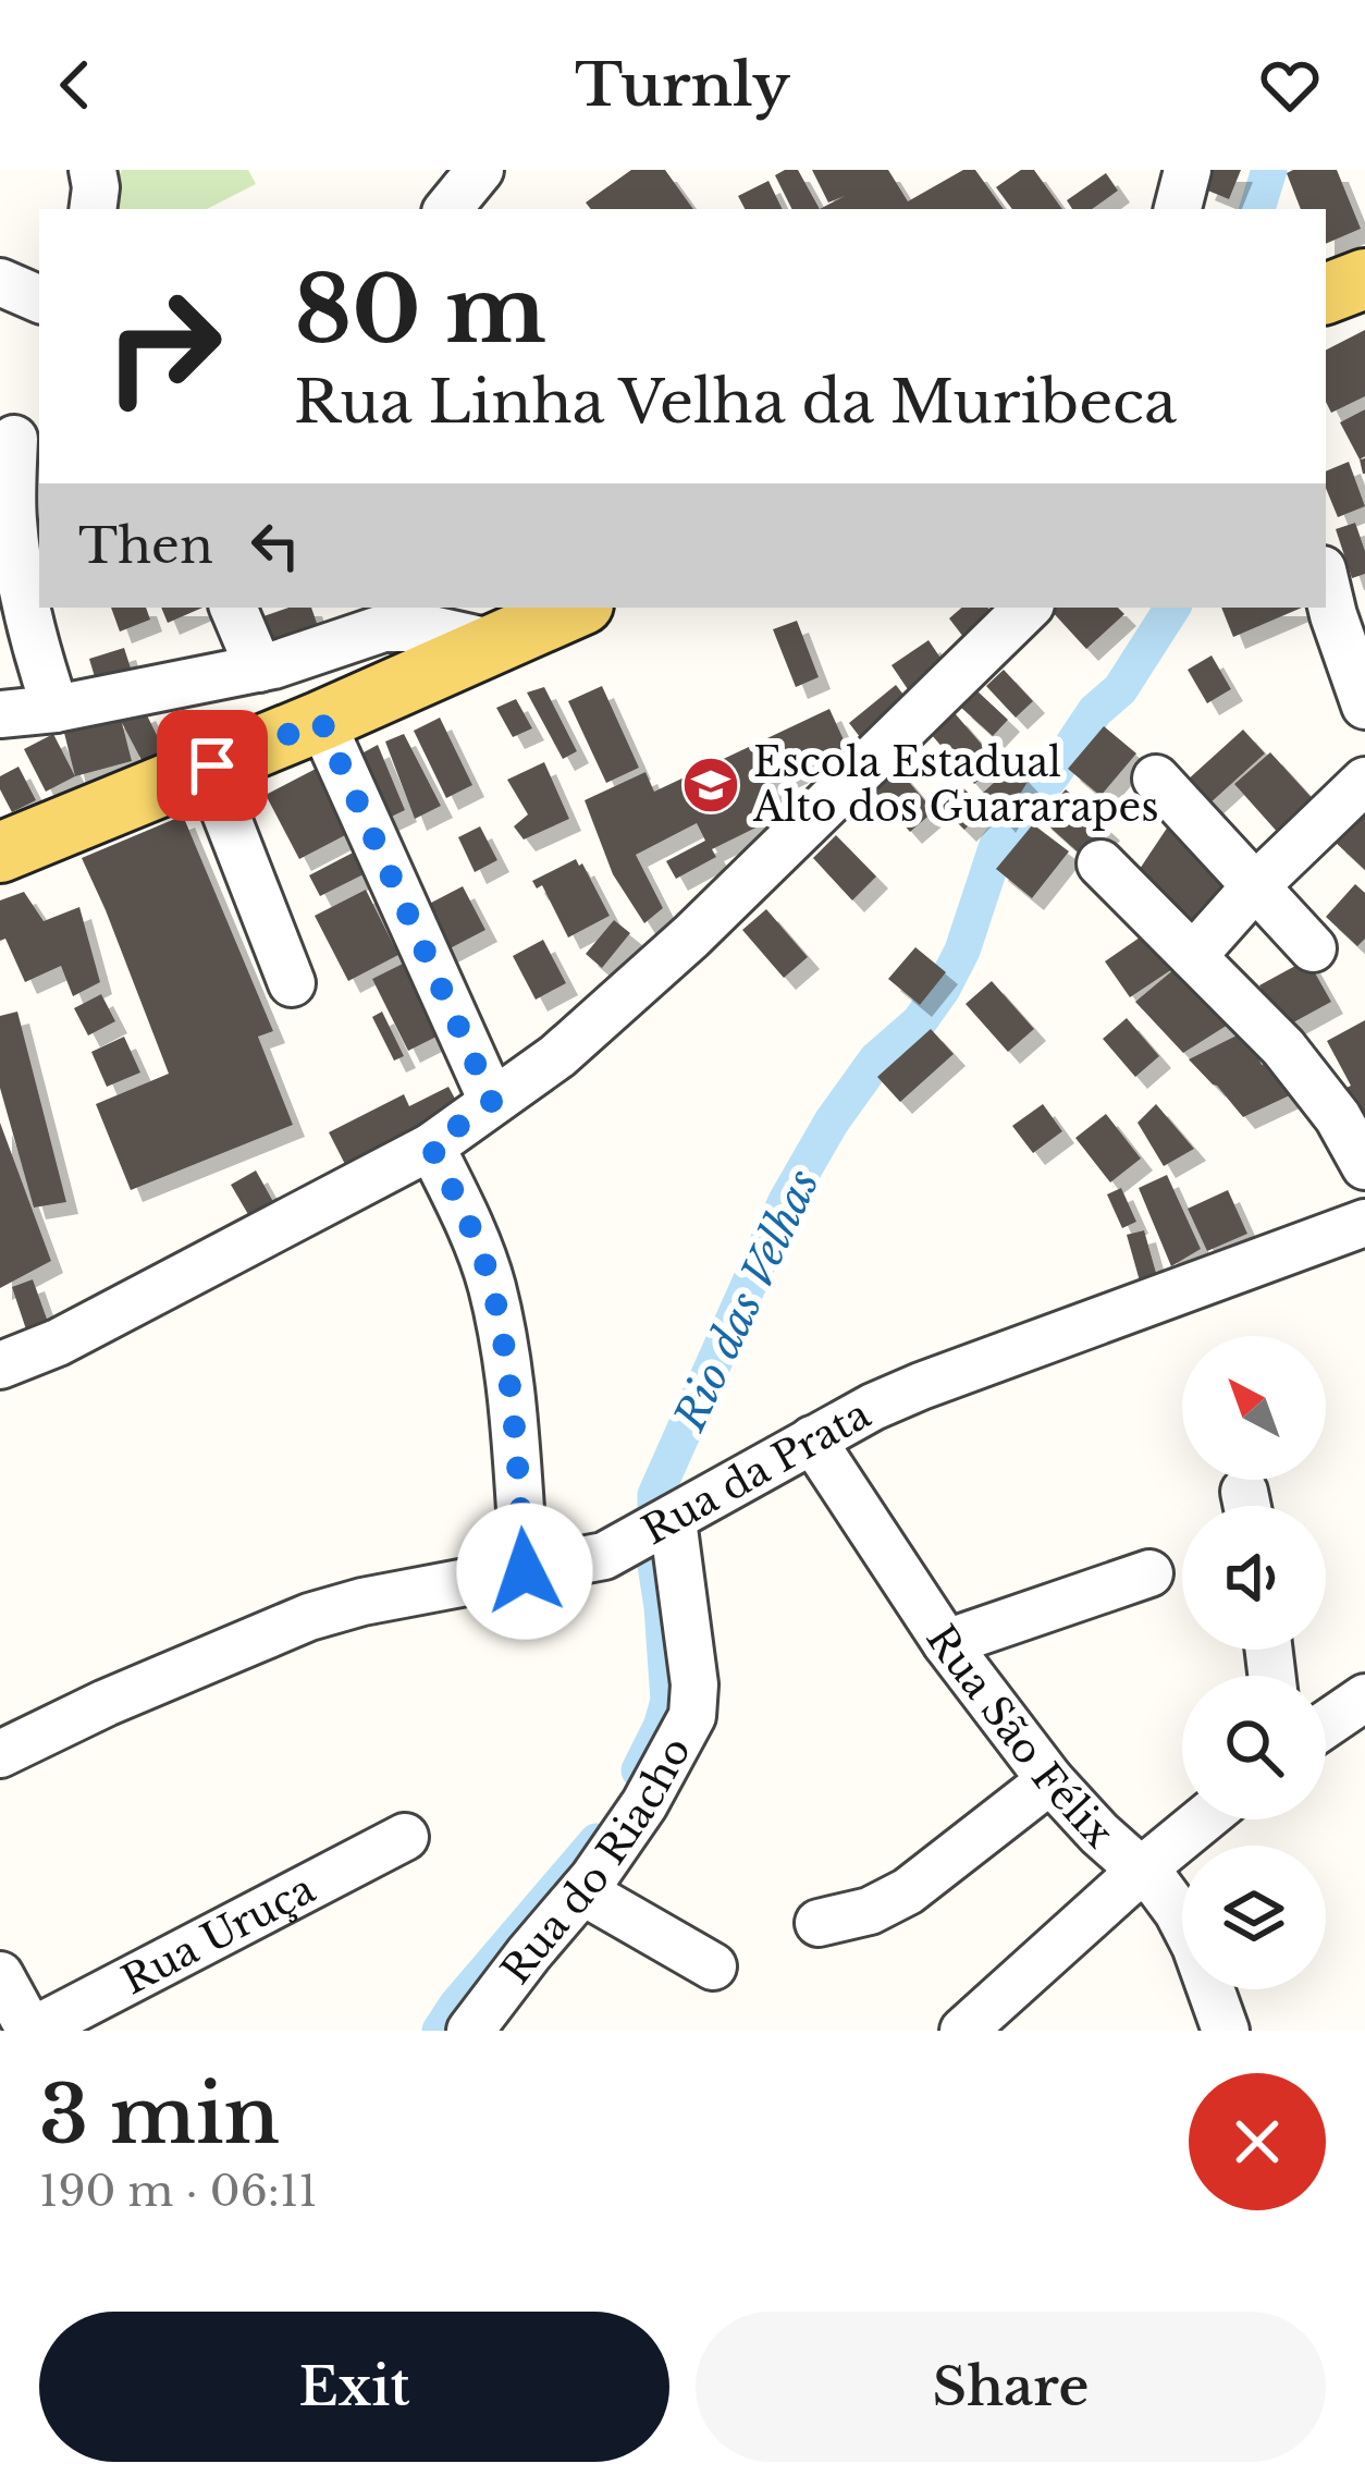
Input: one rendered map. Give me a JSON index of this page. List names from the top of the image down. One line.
{"streets":{"street":["Rua da Prata","Rua São Félix","Rua do Riacho","Rua Uruça"]},"crossings":[["Rua da Prata","Rua São Félix"],["Rua da Prata","Rua do Riacho"]],"water":["Rio das Velhas"],"places":{"school or university":["Escola Estadual Alto dos Guararapes"]},"north":"top left","page":{"header":"Turnly","turn":["80 m","Rua Linha Velha da Muribeca"],"then":"Then","heading":["3 min","190 m · 06:11"],"buttons":["Exit","Share"]}}
